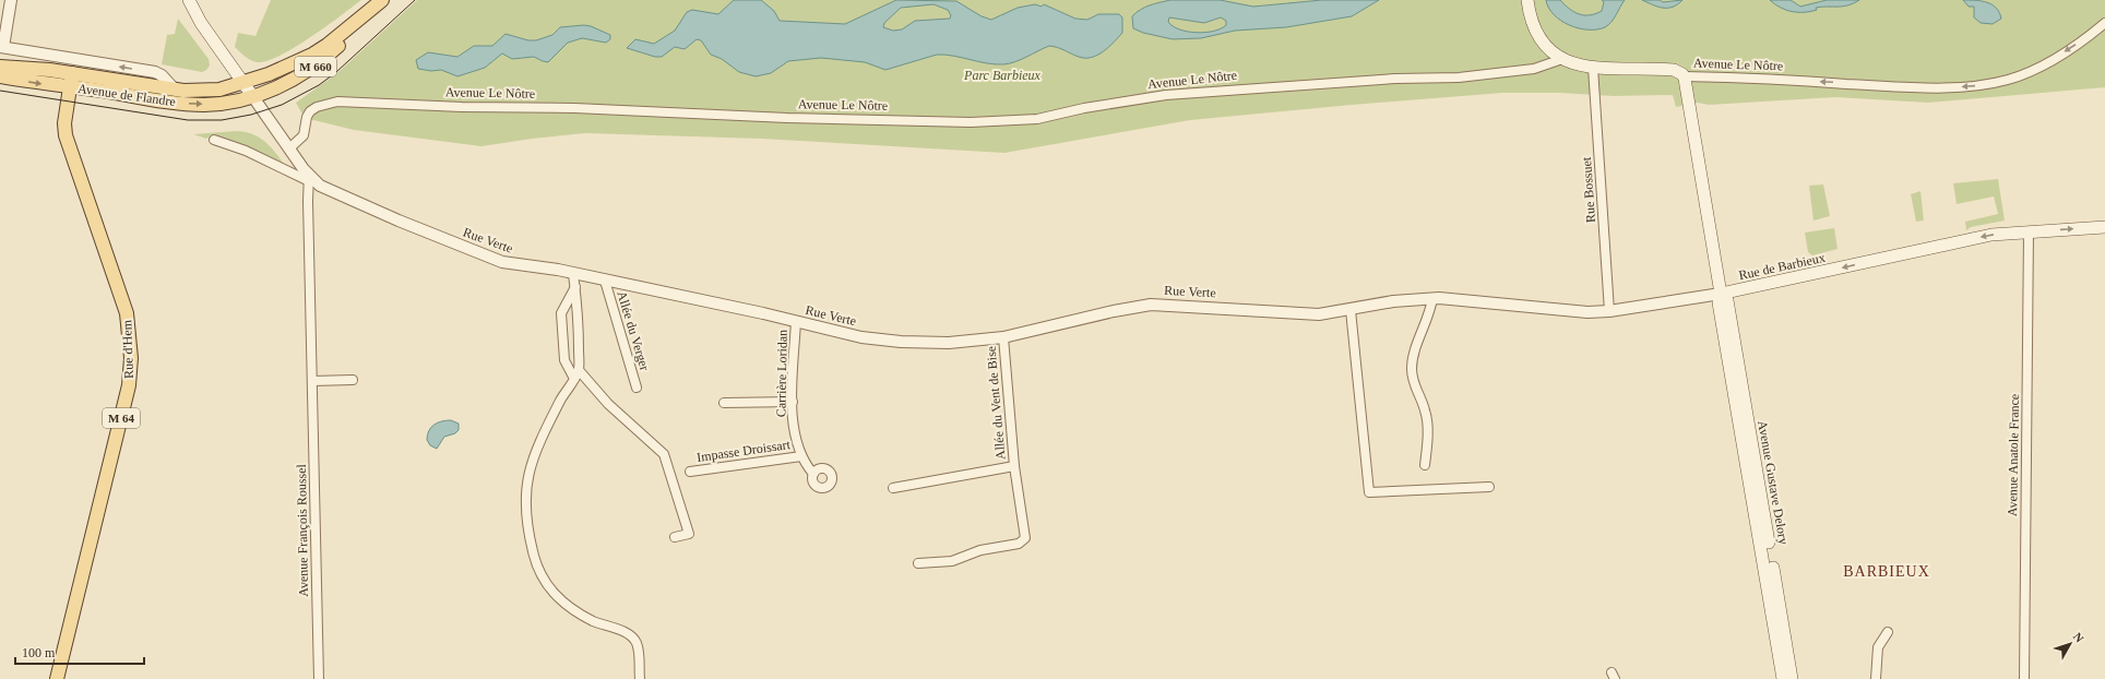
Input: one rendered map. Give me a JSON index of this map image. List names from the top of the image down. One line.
{"streets":{"main road":["Avenue Le Nôtre","M 660","Avenue de Flandre","Rue de Barbieux","Rue d'Hem","M 64","Avenue Gustave Delory"],"street":["Rue Bossuet","Rue Verte","Allée du Verger","Carrière Loridan","Allée du Vent de Bise","Impasse Droissart","Avenue Anatole France","Avenue François Roussel"]},"crossings":[["Avenue Le Nôtre","Rue Bossuet"],["Avenue Le Nôtre","Rue Verte"],["Avenue Le Nôtre","Avenue Gustave Delory"],["M 660","Avenue de Flandre"],["M 660","Rue Verte"],["Avenue de Flandre","Rue Verte"],["Avenue de Flandre","Rue d'Hem"],["Rue Bossuet","Rue de Barbieux"],["Rue Verte","Rue de Barbieux"],["Rue Verte","Allée du Verger"],["Rue Verte","Carrière Loridan"],["Rue Verte","Allée du Vent de Bise"],["Rue Verte","Avenue François Roussel"],["Rue de Barbieux","Avenue Anatole France"],["Rue de Barbieux","Avenue Gustave Delory"],["Carrière Loridan","Impasse Droissart"]],"districts":["BARBIEUX"],"parks":["Parc Barbieux"],"scale_bar":"100 m","north":"top right"}
